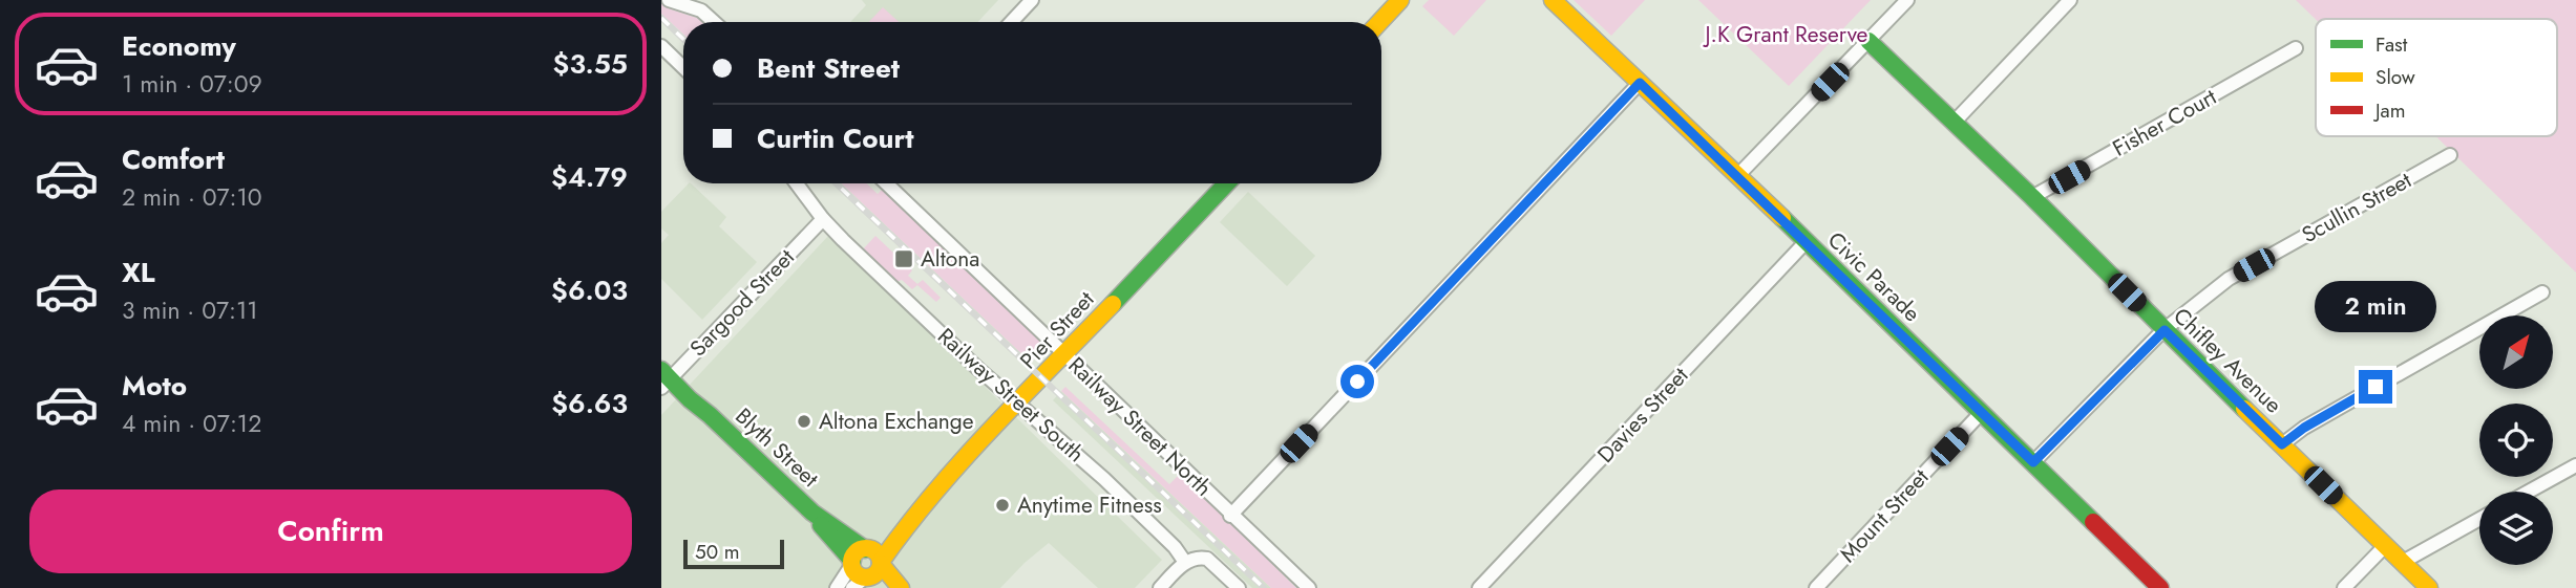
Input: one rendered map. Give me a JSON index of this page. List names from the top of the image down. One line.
{"streets":{"street":["Fisher Court","Scullin Street","Civic Parade","Sargood Street","Pier Street","Chifley Avenue","Railway Street South","Davies Street","Railway Street North","Blyth Street","Mount Street"]},"crossings":[["Fisher Court","Chifley Avenue"],["Scullin Street","Civic Parade"],["Scullin Street","Chifley Avenue"],["Civic Parade","Davies Street"],["Civic Parade","Mount Street"],["Sargood Street","Railway Street South"],["Sargood Street","Blyth Street"],["Pier Street","Railway Street South"],["Pier Street","Railway Street North"],["Pier Street","Blyth Street"]],"parks":["J.K Grant Reserve"],"places":{"transit":["Altona"],"other":["Altona Exchange","Anytime Fitness"]},"legend":["Fast","Slow","Jam"],"scale_bar":"50 m","north":"top right","page":{"list":[{"name":"Economy","note":"1 min · 07:09","value":"$3.55"},{"name":"Comfort","note":"2 min · 07:10","value":"$4.79"},{"name":"XL","note":"3 min · 07:11","value":"$6.03"},{"name":"Moto","note":"4 min · 07:12","value":"$6.63"}],"banner":["Bent Street","Curtin Court"],"bubble":"2 min","buttons":"Confirm","scale":"50 m"}}
